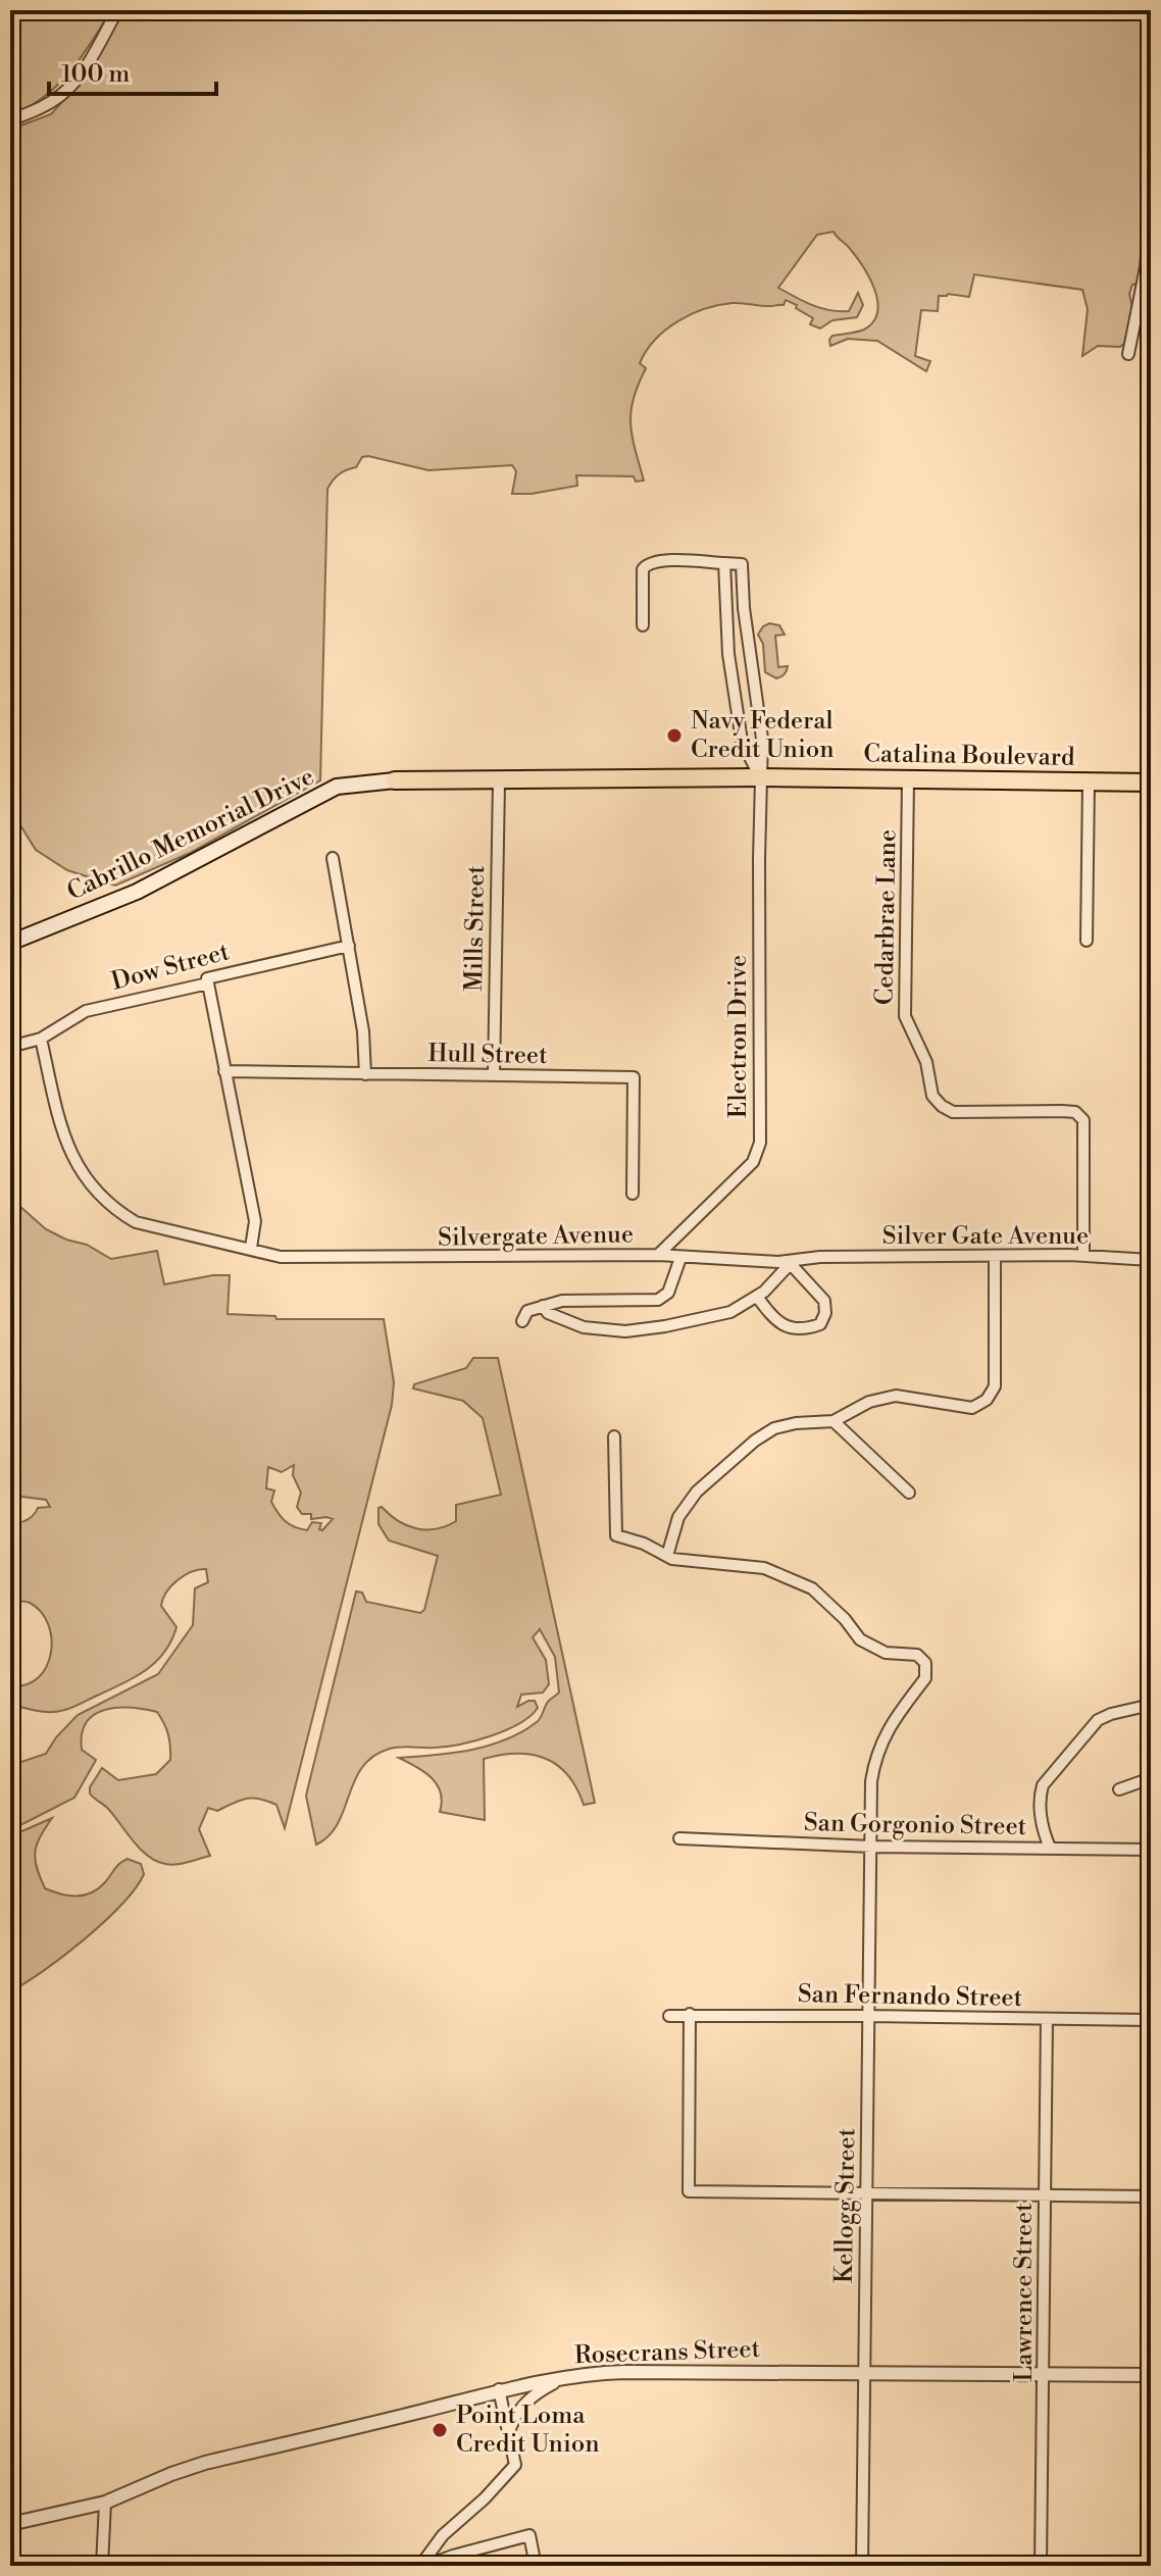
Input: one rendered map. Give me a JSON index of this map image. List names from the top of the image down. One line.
{"streets":{"main road":["Catalina Boulevard","Cabrillo Memorial Drive"],"street":["Cedarbrae Lane","Mills Street","Dow Street","Electron Drive","Hull Street","Silvergate Avenue","Silver Gate Avenue","San Gorgonio Street","San Fernando Street","Kellogg Street","Lawrence Street","Rosecrans Street"]},"crossings":[["Catalina Boulevard","Cabrillo Memorial Drive"],["Catalina Boulevard","Cedarbrae Lane"],["Catalina Boulevard","Mills Street"],["Catalina Boulevard","Electron Drive"],["Cedarbrae Lane","Silver Gate Avenue"],["Mills Street","Hull Street"],["Electron Drive","Silvergate Avenue"],["Silvergate Avenue","Silver Gate Avenue"],["San Gorgonio Street","Kellogg Street"],["San Fernando Street","Kellogg Street"],["San Fernando Street","Lawrence Street"],["Kellogg Street","Rosecrans Street"],["Lawrence Street","Rosecrans Street"]],"places":["Navy Federal Credit Union","Point Loma Credit Union"],"scale_bar":"100 m"}
